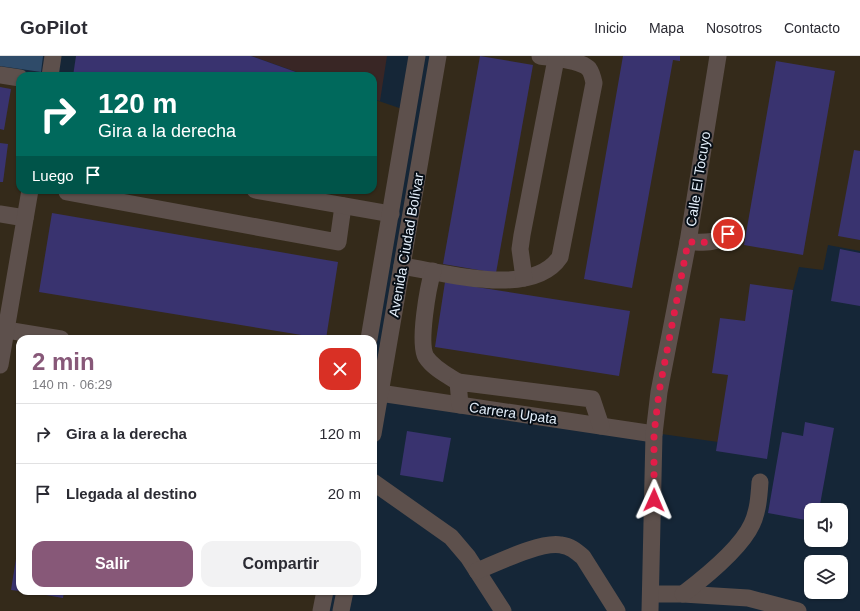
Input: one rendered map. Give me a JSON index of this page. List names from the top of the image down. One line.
{"streets":{"street":["Calle El Tocuyo","Avenida Ciudad Bolívar","Carrera Upata"]},"crossings":[["Calle El Tocuyo","Carrera Upata"],["Avenida Ciudad Bolívar","Carrera Upata"]],"page":{"header":"GoPilot","nav":["Inicio","Mapa","Nosotros","Contacto"],"turn":["120 m","Gira a la derecha"],"then":"Luego","heading":["2 min","140 m · 06:29"],"list":[{"name":"Gira a la derecha","value":"120 m"},{"name":"Llegada al destino","value":"20 m"}],"buttons":["Salir","Compartir"]}}
